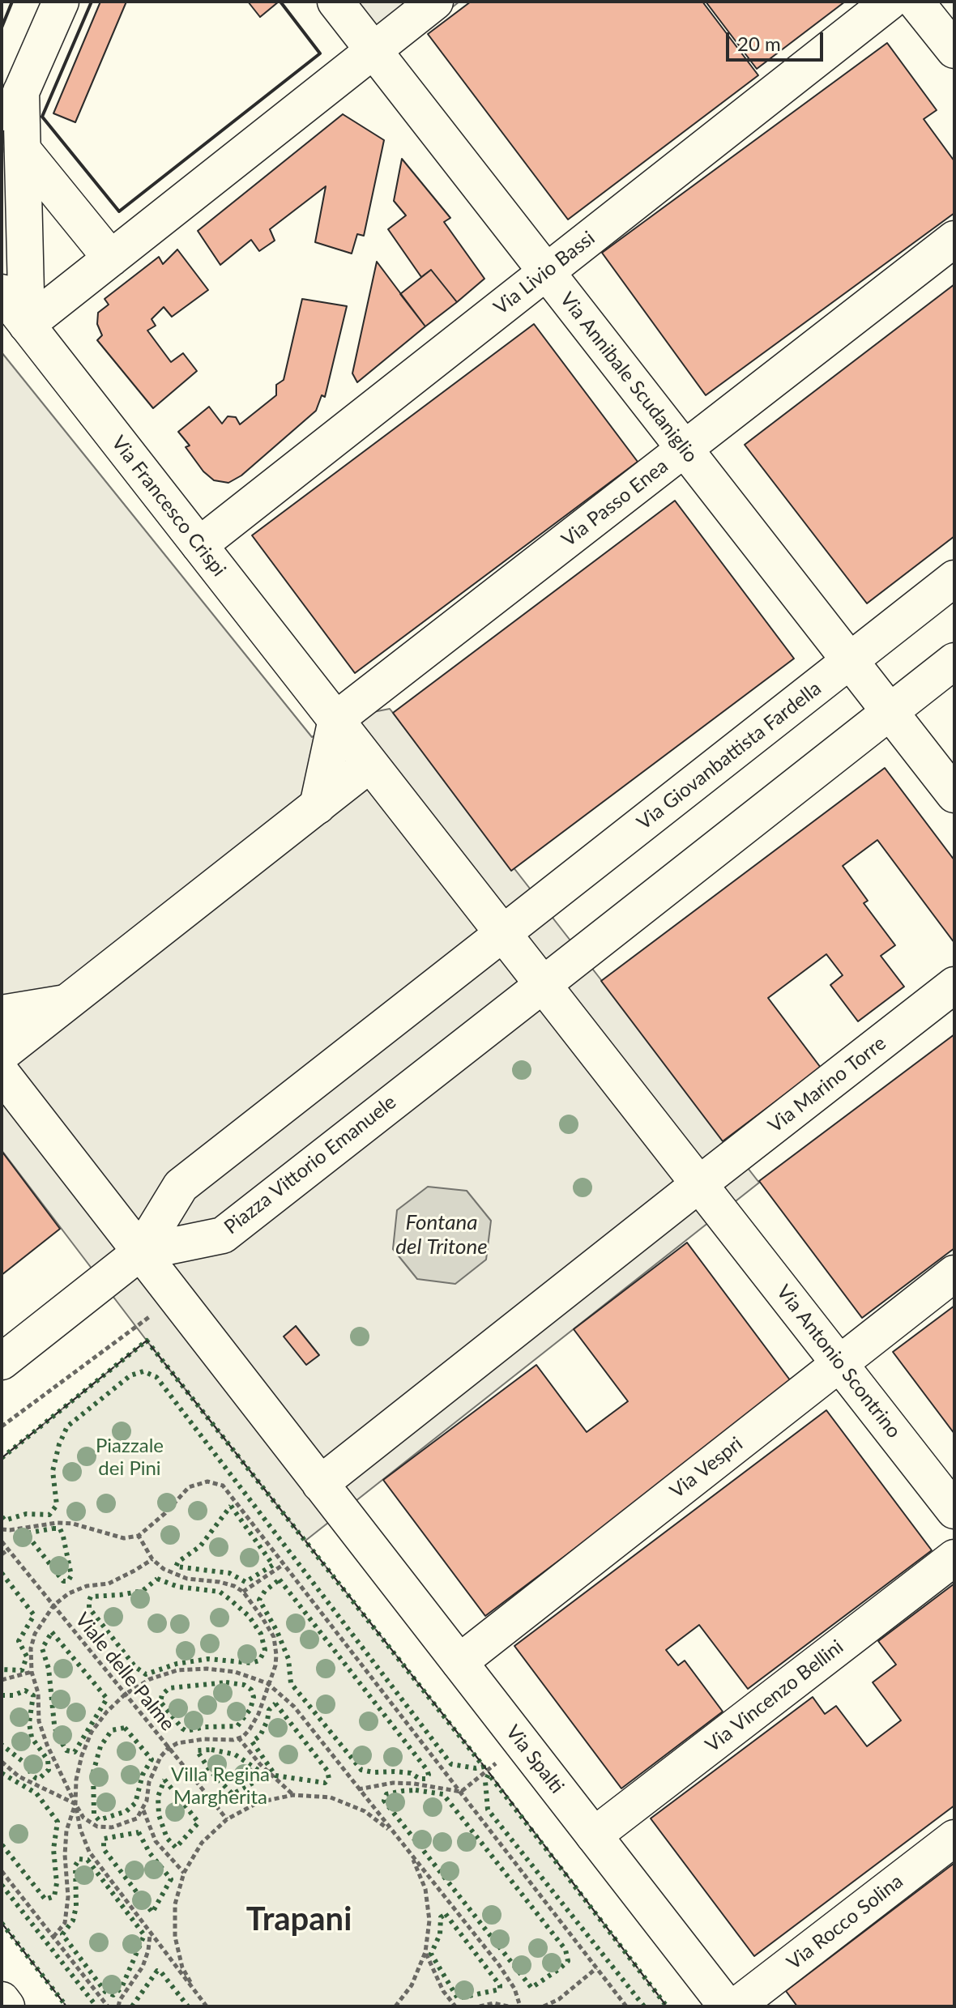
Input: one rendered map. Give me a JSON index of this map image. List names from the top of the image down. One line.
{"streets":{"street":["Via Livio Bassi","Via Annibale Scudaniglio","Via Passo Enea","Via Francesco Crispi","Via Giovanbattista Fardella","Via Marino Torre","Piazza Vittorio Emanuele","Via Antonio Scontrino","Via Vespri","Via Vincenzo Bellini","Via Spalti","Via Rocco Solina"],"path":["Viale delle Palme"]},"crossings":[["Via Livio Bassi","Via Annibale Scudaniglio"],["Via Livio Bassi","Via Francesco Crispi"],["Via Annibale Scudaniglio","Via Passo Enea"],["Via Annibale Scudaniglio","Via Giovanbattista Fardella"],["Via Passo Enea","Via Francesco Crispi"],["Via Francesco Crispi","Via Giovanbattista Fardella"],["Via Francesco Crispi","Piazza Vittorio Emanuele"],["Via Francesco Crispi","Via Antonio Scontrino"],["Via Marino Torre","Via Antonio Scontrino"],["Via Marino Torre","Via Spalti"],["Piazza Vittorio Emanuele","Via Antonio Scontrino"],["Piazza Vittorio Emanuele","Via Spalti"],["Via Antonio Scontrino","Via Vespri"],["Via Vespri","Via Spalti"],["Via Vincenzo Bellini","Via Spalti"]],"districts":["Trapani"],"water":["Fontana del Tritone"],"parks":["Piazzale dei Pini","Villa Regina Margherita"],"scale_bar":"20 m"}
